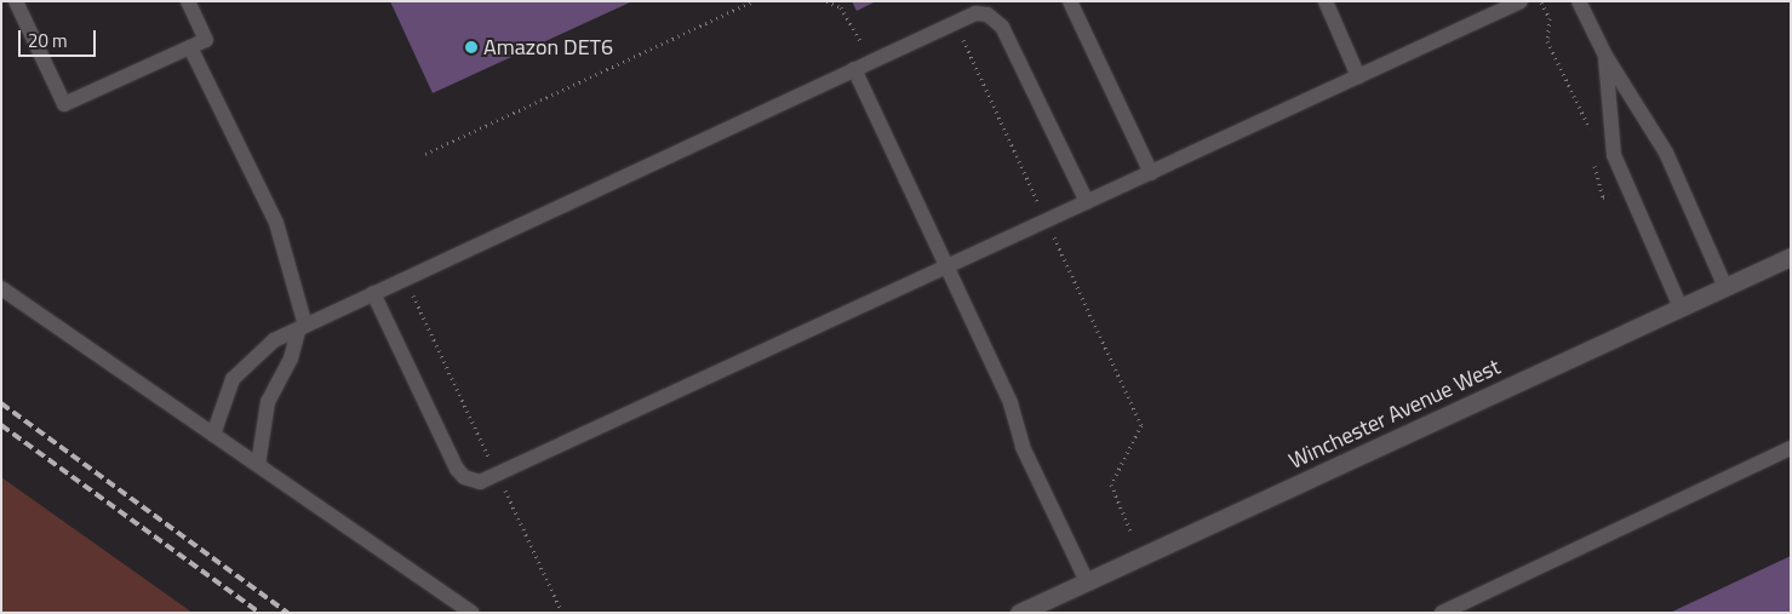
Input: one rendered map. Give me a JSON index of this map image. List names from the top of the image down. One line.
{"streets":{"street":["Winchester Avenue West"]},"places":["Amazon DET6"],"scale_bar":"20 m"}
